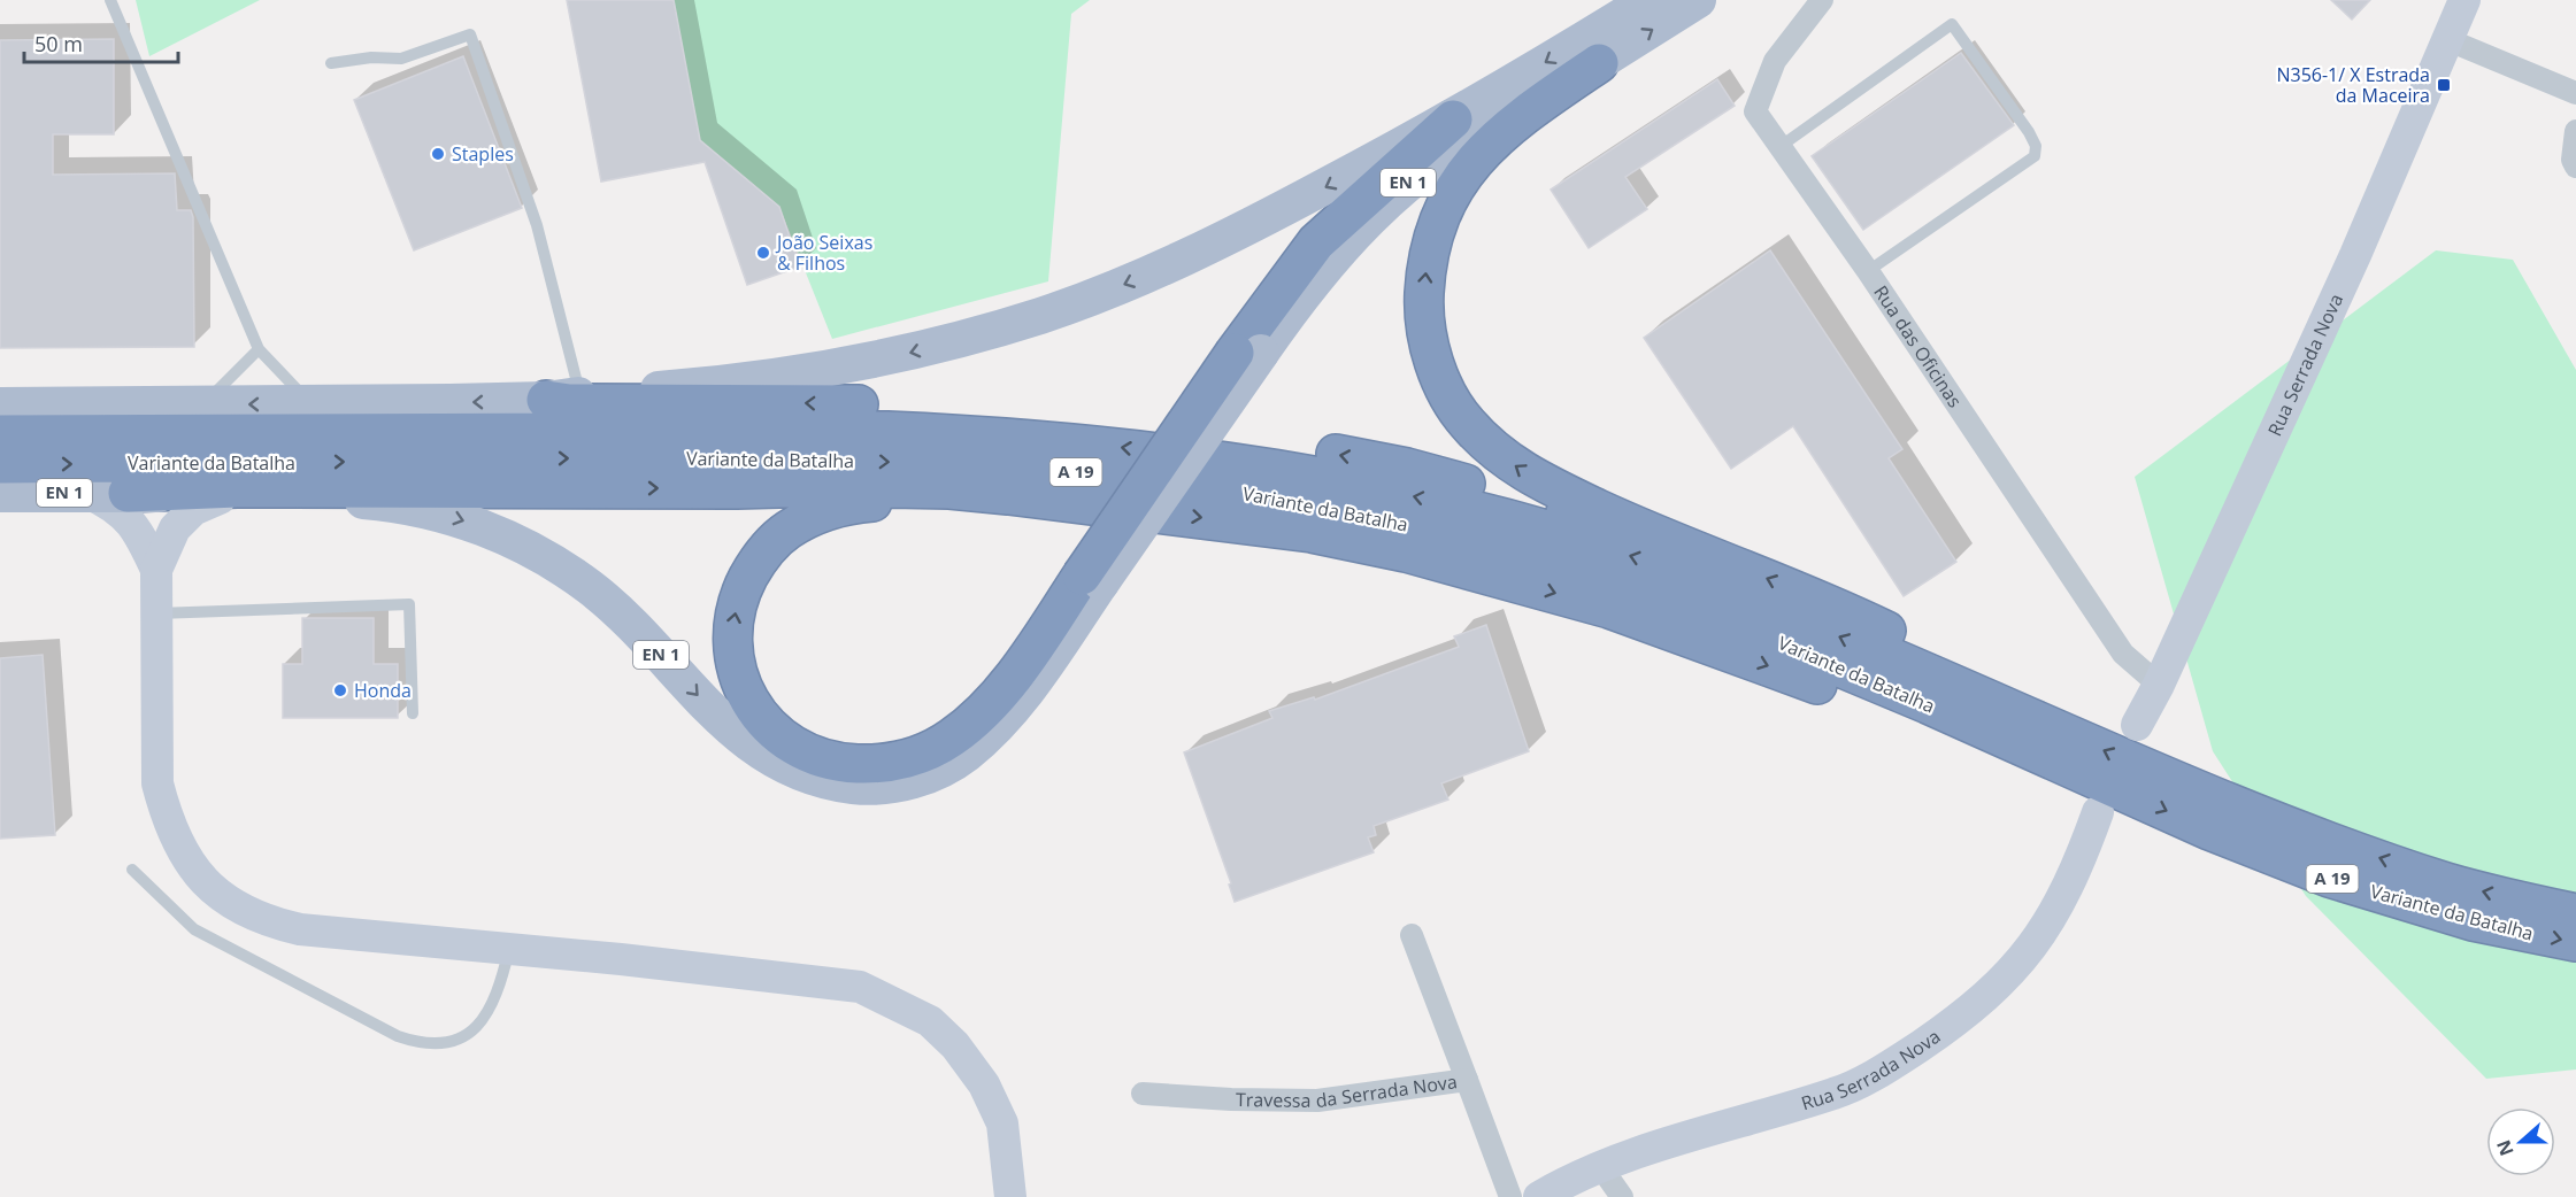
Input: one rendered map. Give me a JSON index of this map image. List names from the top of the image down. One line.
{"streets":{"highway":["Variante da Batalha","A 19"],"main road":["EN 1"],"street":["Rua das Oficinas","Rua Serrada Nova","Travessa da Serrada Nova"]},"crossings":[["Rua das Oficinas","Rua Serrada Nova"],["Rua Serrada Nova","Variante da Batalha"]],"places":{"transit":["N356-1/ X Estrada da Maceira"],"other":["Staples","João Seixas & Filhos","Honda"]},"scale_bar":"50 m","north":"left"}
